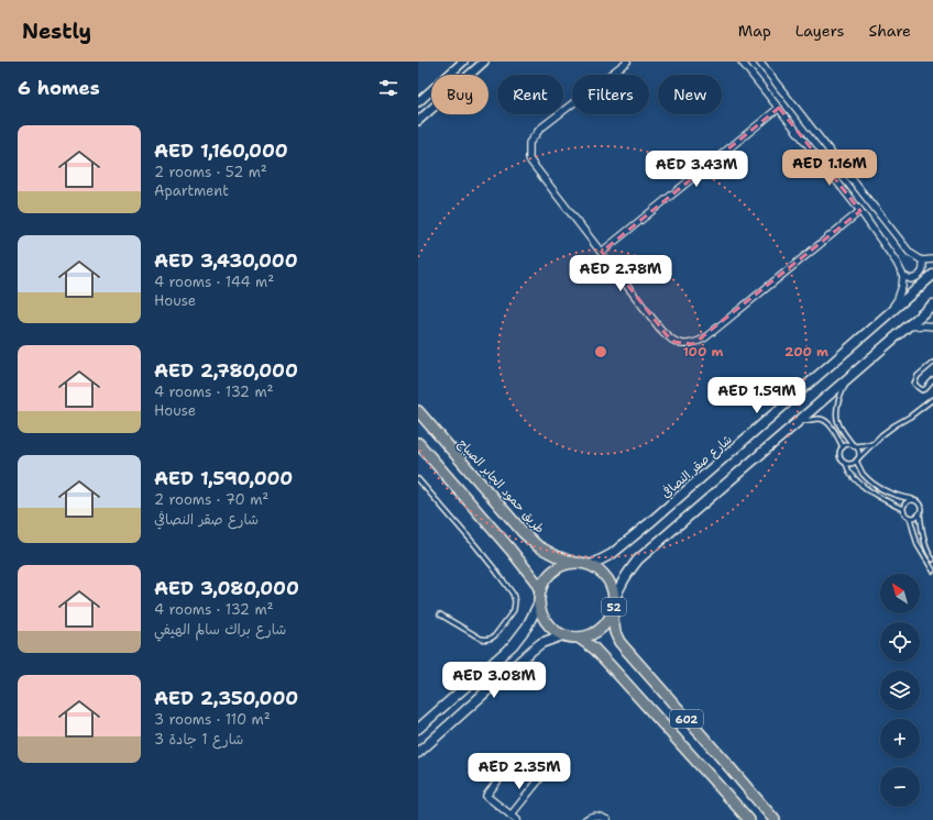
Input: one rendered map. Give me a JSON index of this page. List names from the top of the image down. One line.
{"streets":{"main road":["شارع صقر النصافي","طريق حمود الجابر الصباح","52","602"]},"crossings":[["شارع صقر النصافي","طريق حمود الجابر الصباح"],["شارع صقر النصافي","52"],["شارع صقر النصافي","602"],["طريق حمود الجابر الصباح","52"],["طريق حمود الجابر الصباح","602"],["52","602"]],"north":"top left","page":{"header":"Nestly","nav":["Map","Layers","Share"],"heading":"6 homes","chip":["Buy","Rent","Filters","New"],"list":[{"name":"AED 1,160,000","note":"2 rooms · 52 m² · Apartment"},{"name":"AED 3,430,000","note":"4 rooms · 144 m² · House"},{"name":"AED 2,780,000","note":"4 rooms · 132 m² · House"},{"name":"AED 1,590,000","note":"2 rooms · 70 m² · شارع صقر النصافي"},{"name":"AED 3,080,000","note":"4 rooms · 132 m² · شارع براك سالم الهيفي"},{"name":"AED 2,350,000","note":"3 rooms · 110 m² · شارع 1 جادة 3"}],"price":["AED 1.16M","AED 3.43M","AED 2.78M","AED 1.59M","AED 3.08M","AED 2.35M"],"map_buttons":["+","−"]},"rings":["100 m","200 m"]}
